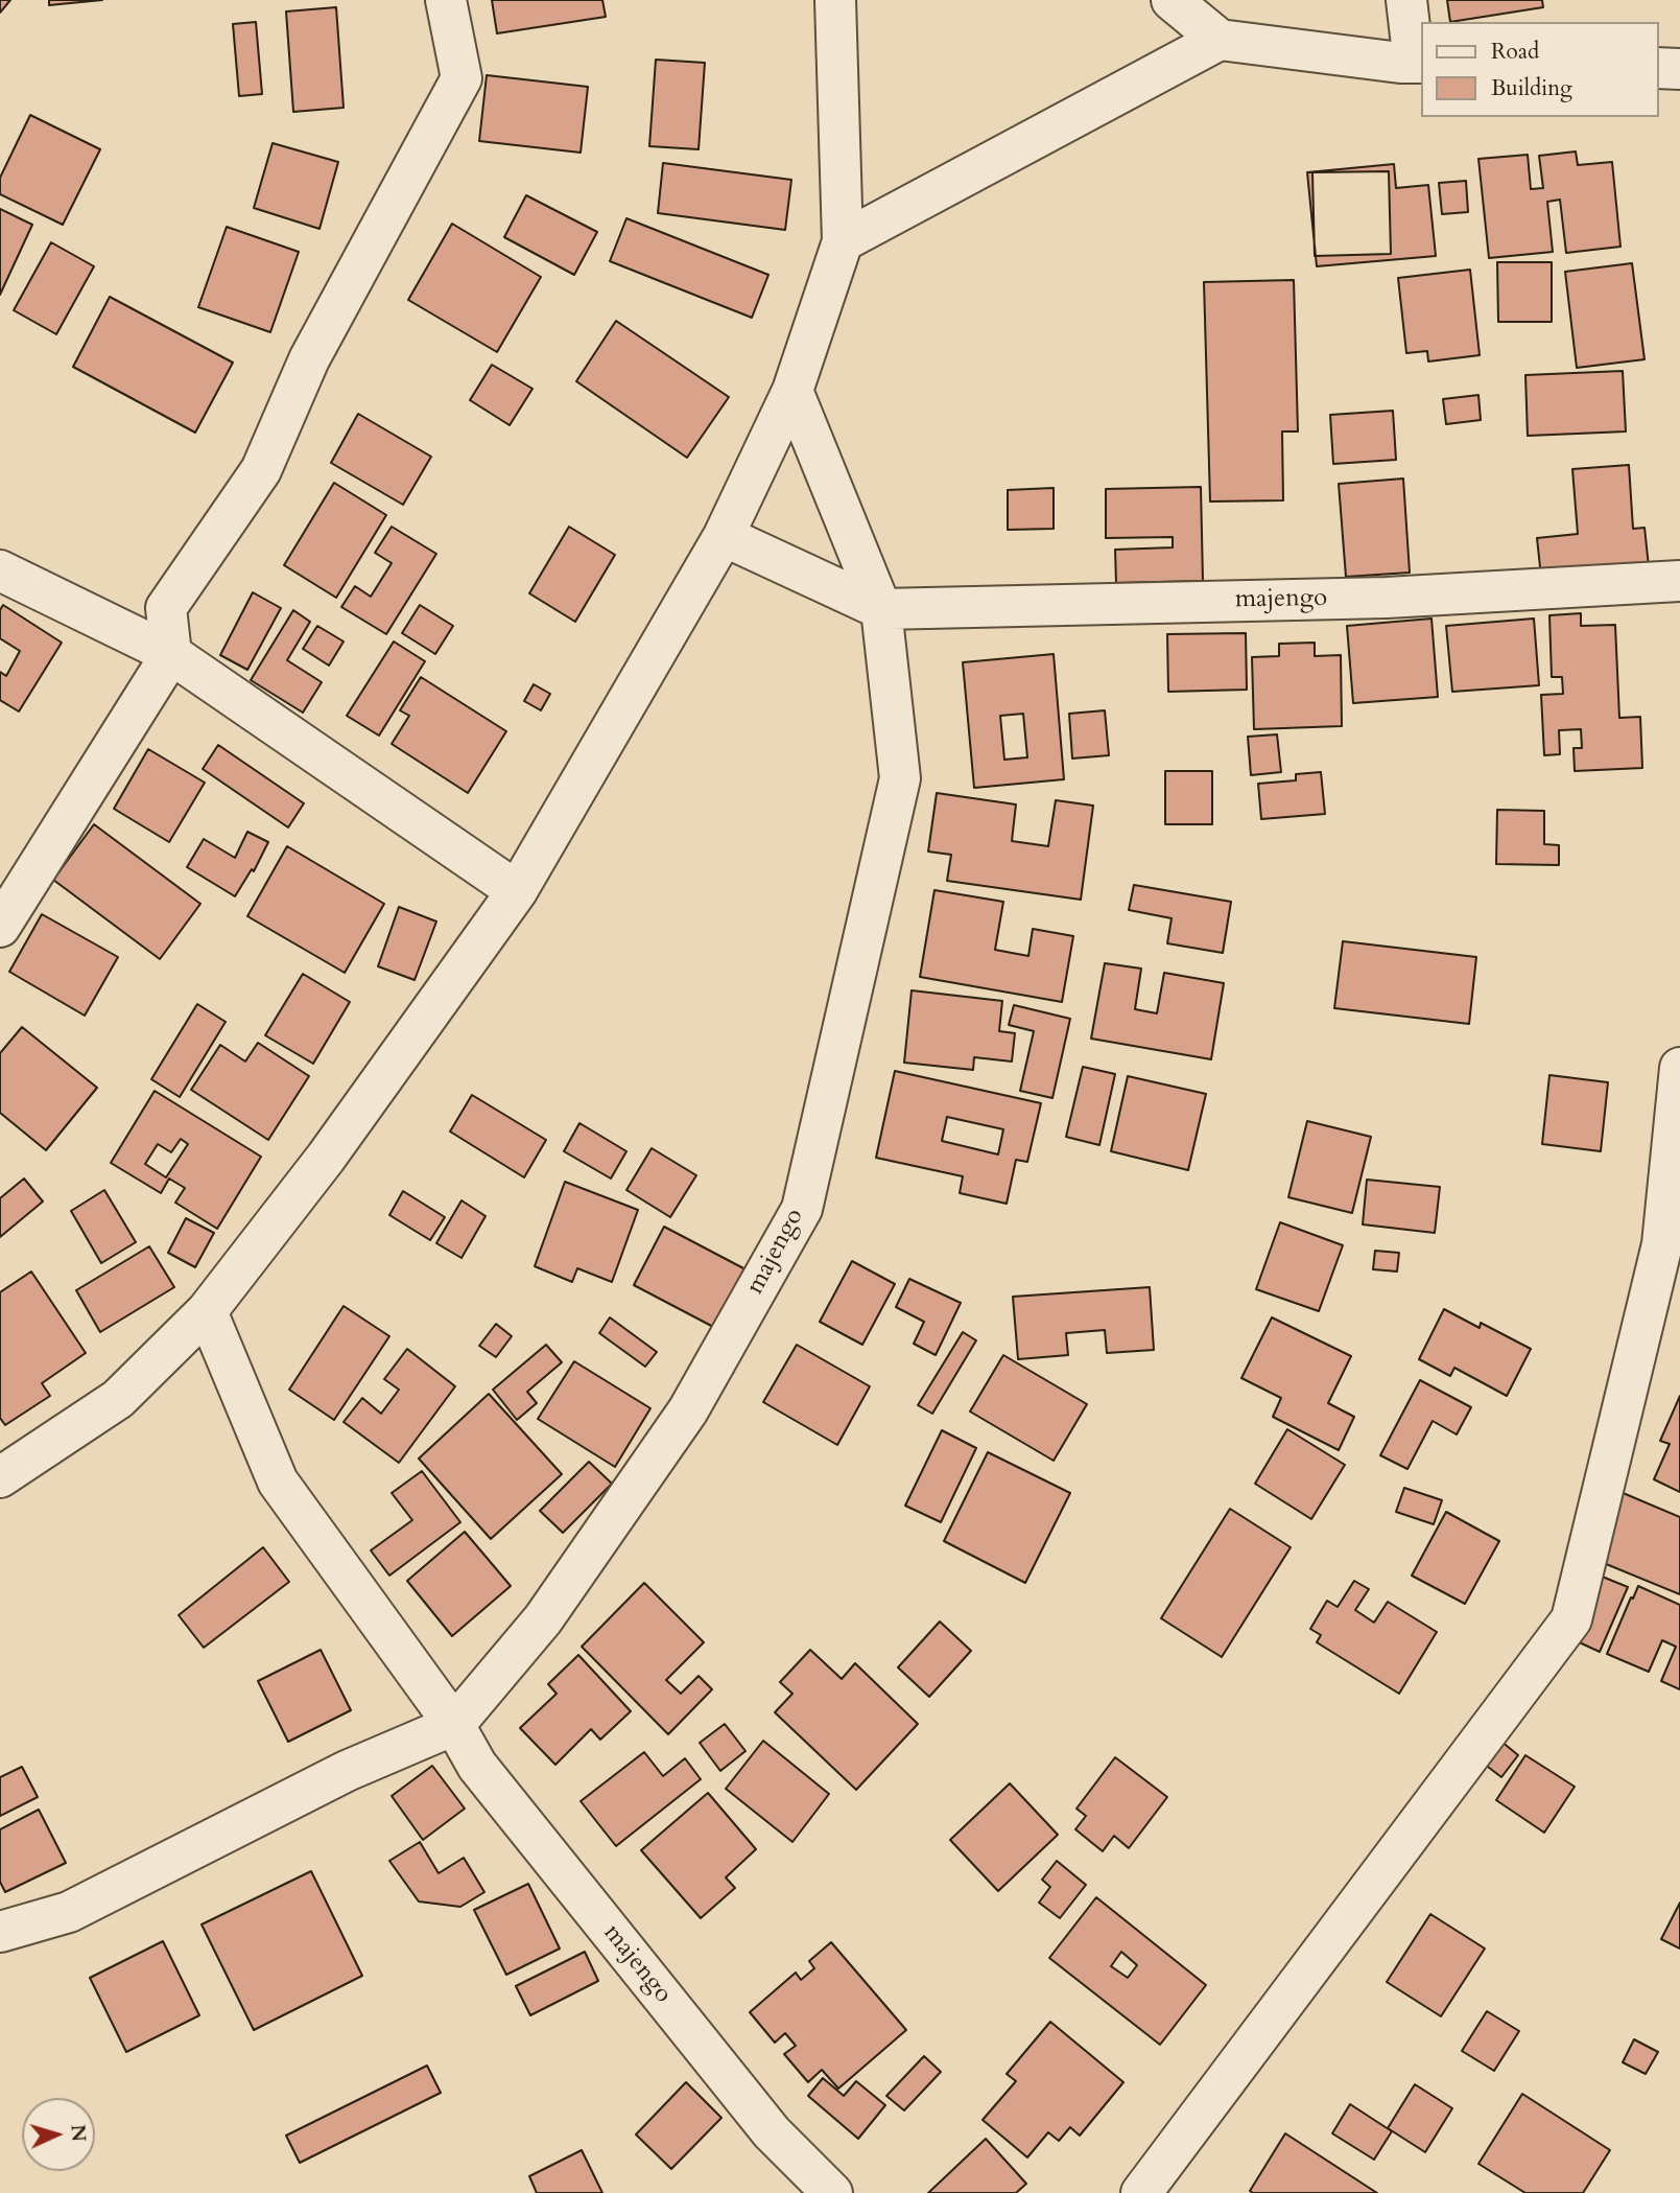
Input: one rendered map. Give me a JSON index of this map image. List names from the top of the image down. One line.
{"streets":{"street":["majengo"]},"legend":["Road","Building"],"north":"right"}
